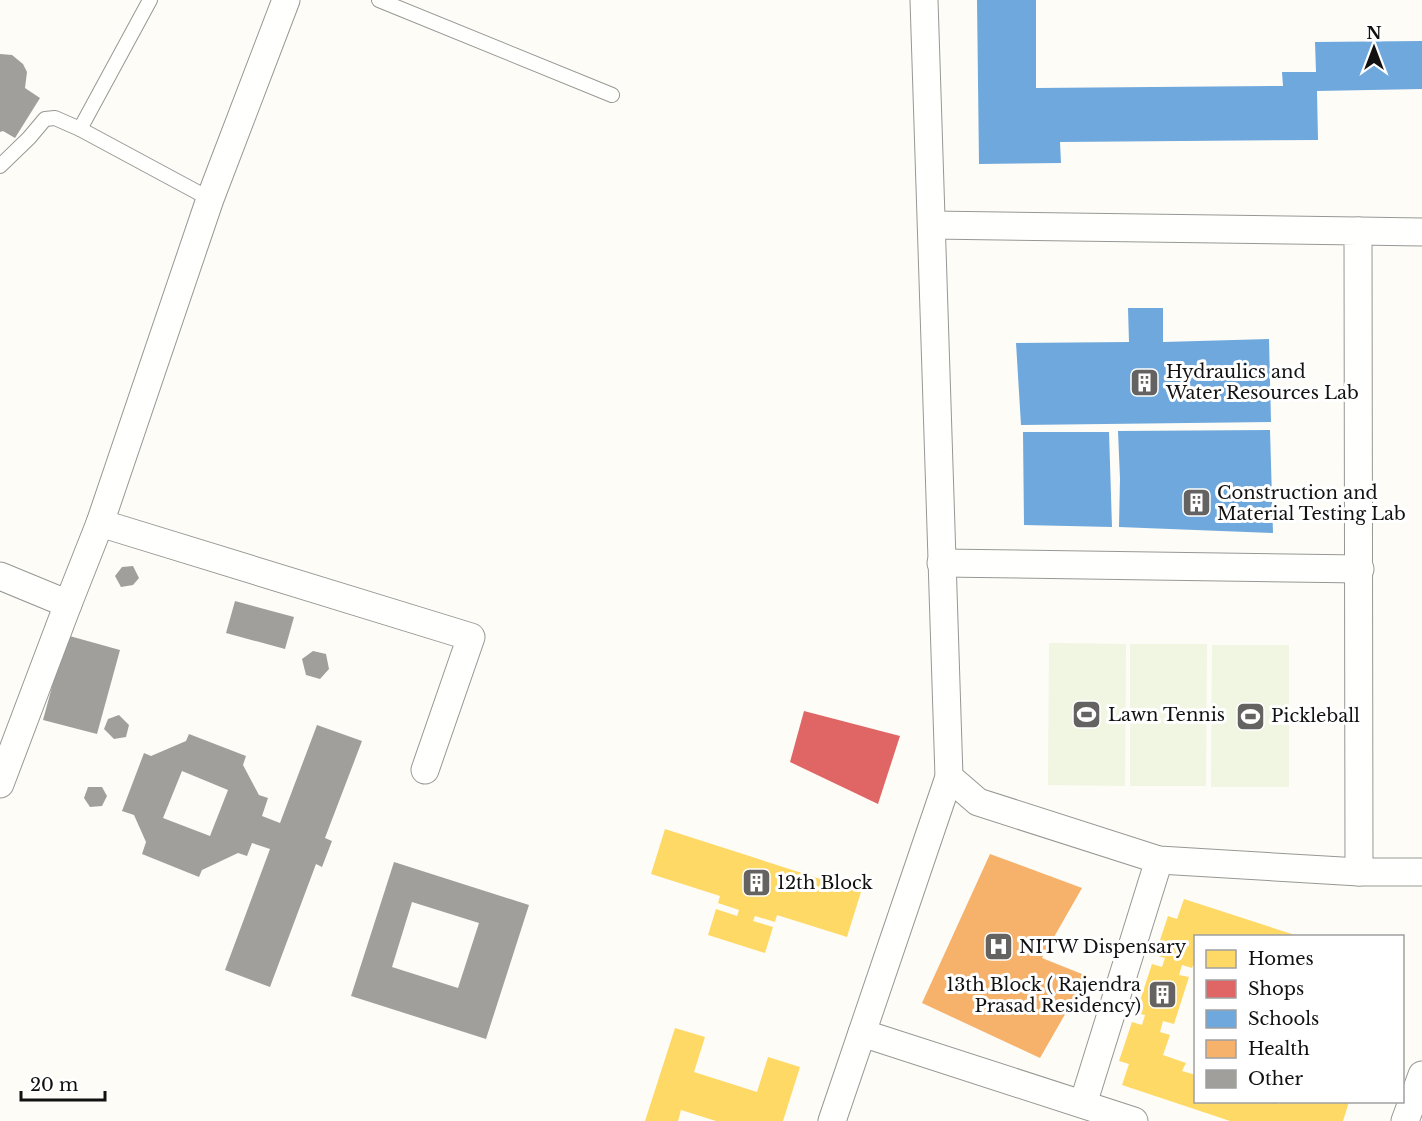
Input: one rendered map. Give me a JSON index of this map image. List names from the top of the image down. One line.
{"places":{"building":["Hydraulics and Water Resources Lab","Construction and Material Testing Lab","12th Block","13th Block ( Rajendra Prasad Residency)"],"sports":["Lawn Tennis","Pickleball"],"hospital":["NITW Dispensary"]},"legend":["Homes","Shops","Schools","Health","Other"],"scale_bar":"20 m","north":"top"}
